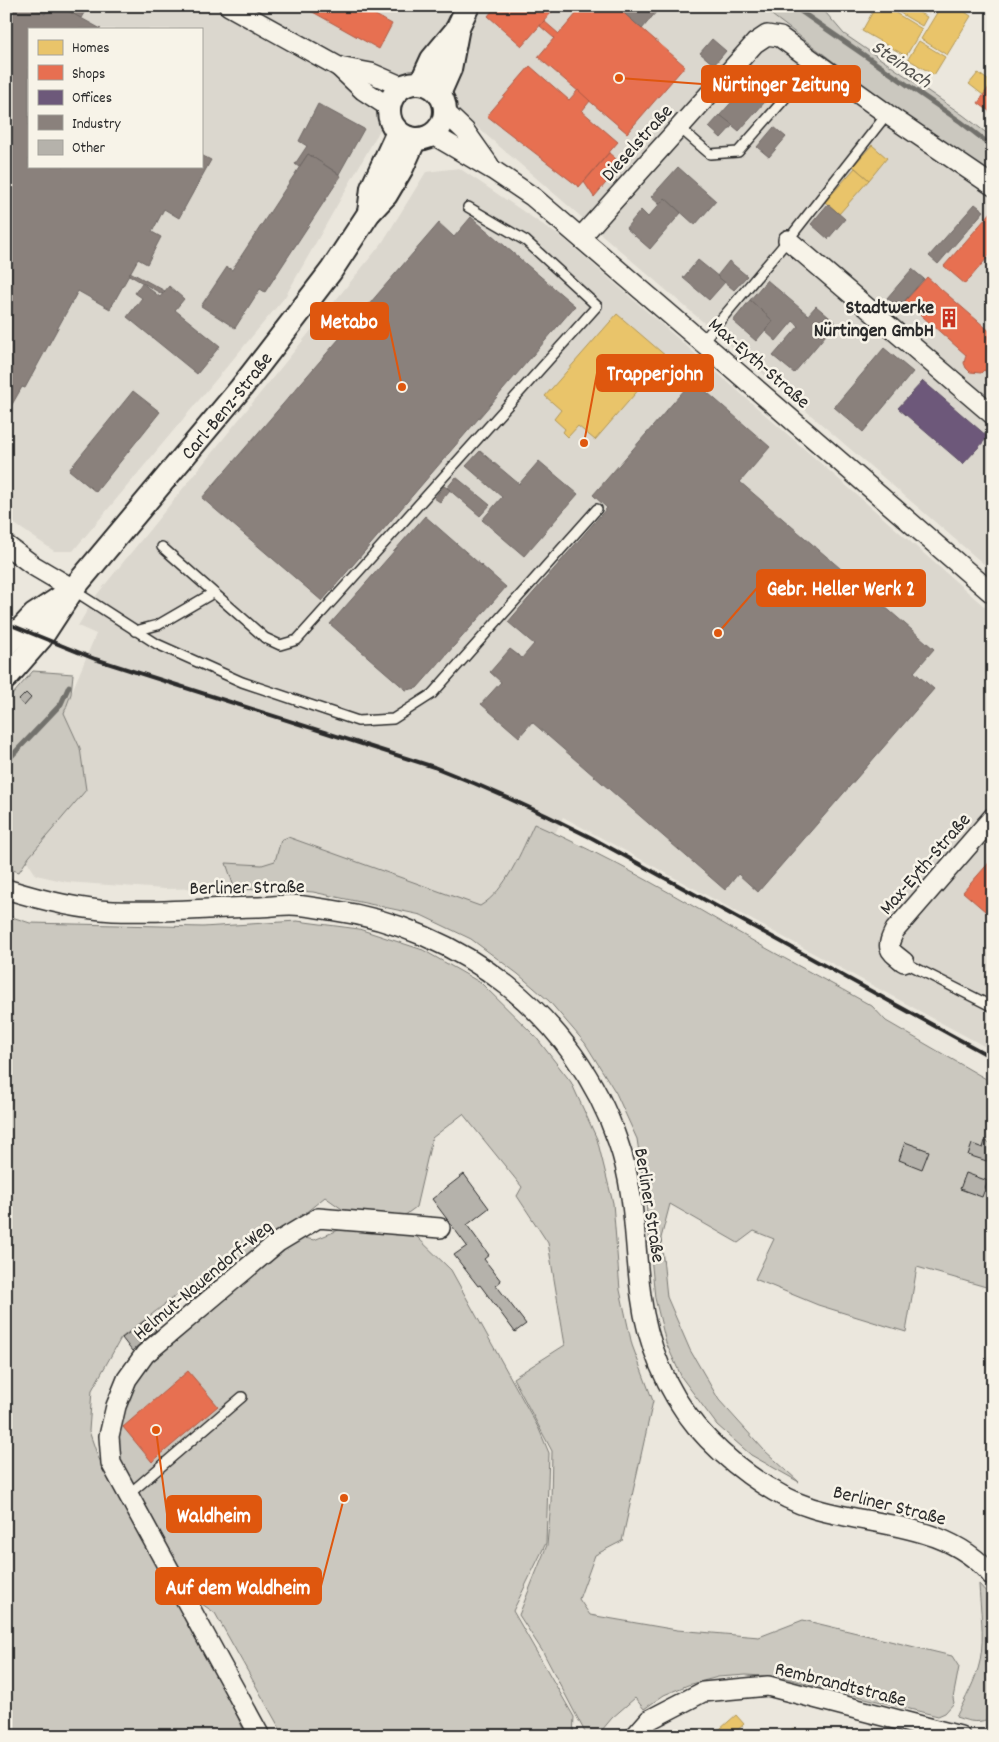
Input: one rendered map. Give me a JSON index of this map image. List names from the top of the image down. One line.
{"streets":{"street":["Dieselstraße","Max-Eyth-Straße","Carl-Benz-Straße","Berliner Straße","Helmut-Nauendorf-Weg","Rembrandtstraße"]},"crossings":[["Dieselstraße","Max-Eyth-Straße"],["Max-Eyth-Straße","Carl-Benz-Straße"]],"water":["Steinach"],"places":{"other":["Nürtinger Zeitung","Metabo","Trapperjohn","Gebr. Heller Werk 2","Waldheim","Auf dem Waldheim"],"building":["Stadtwerke Nürtingen GmbH"]},"legend":["Homes","Shops","Offices","Industry","Other"]}
